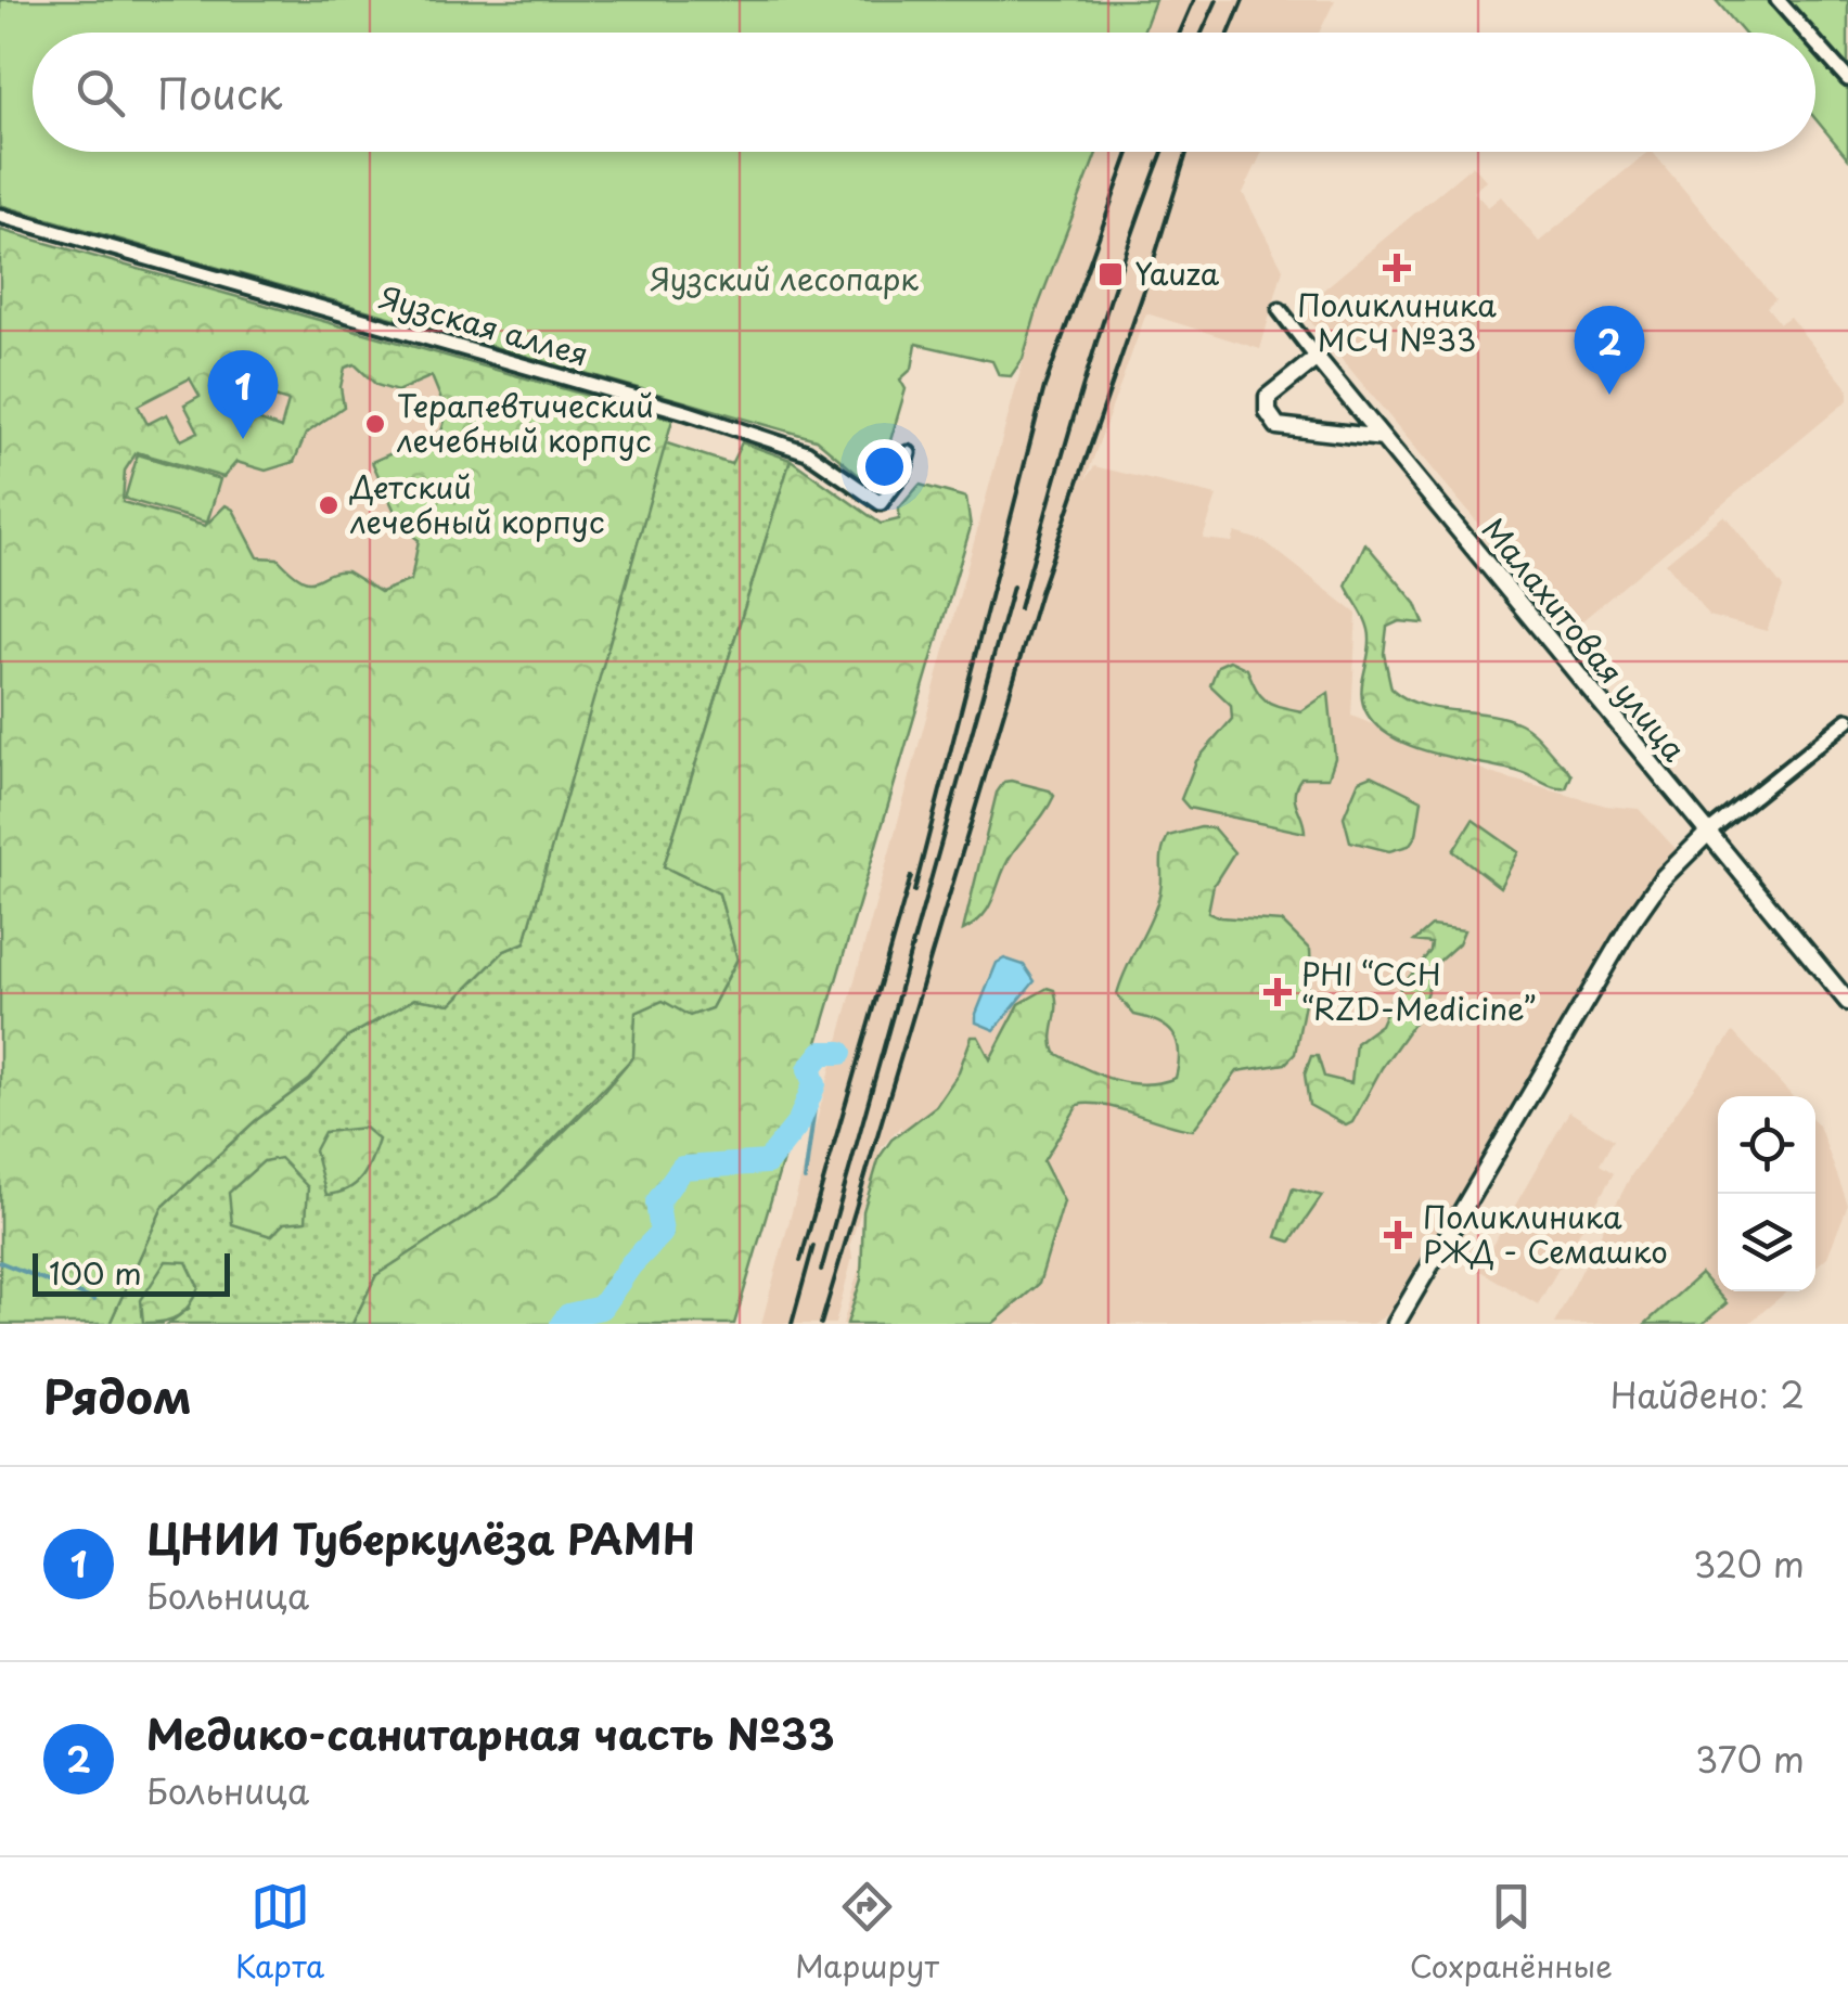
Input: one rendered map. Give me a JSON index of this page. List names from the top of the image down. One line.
{"streets":{"street":["Яузская аллея","Малахитовая улица"]},"parks":["Яузский лесопарк"],"places":{"health":["Поликлиника МСЧ №33","PHI “CCH “RZD-Medicine”","Поликлиника РЖД - Семашко"],"transit":["Yauza"],"other":["Терапевтический лечебный корпус","Детский лечебный корпус"]},"scale_bar":"100 m","page":{"search":"Поиск","pins":["2","1"],"scale":"100 m","heading":["Рядом","Найдено: 2"],"list":[{"mark":"1","name":"ЦНИИ Туберкулёза РАМН","note":"Больница","value":"320 m"},{"mark":"2","name":"Медико-санитарная часть №33","note":"Больница","value":"370 m"}],"nav":["Карта","Маршрут","Сохранённые"]}}
